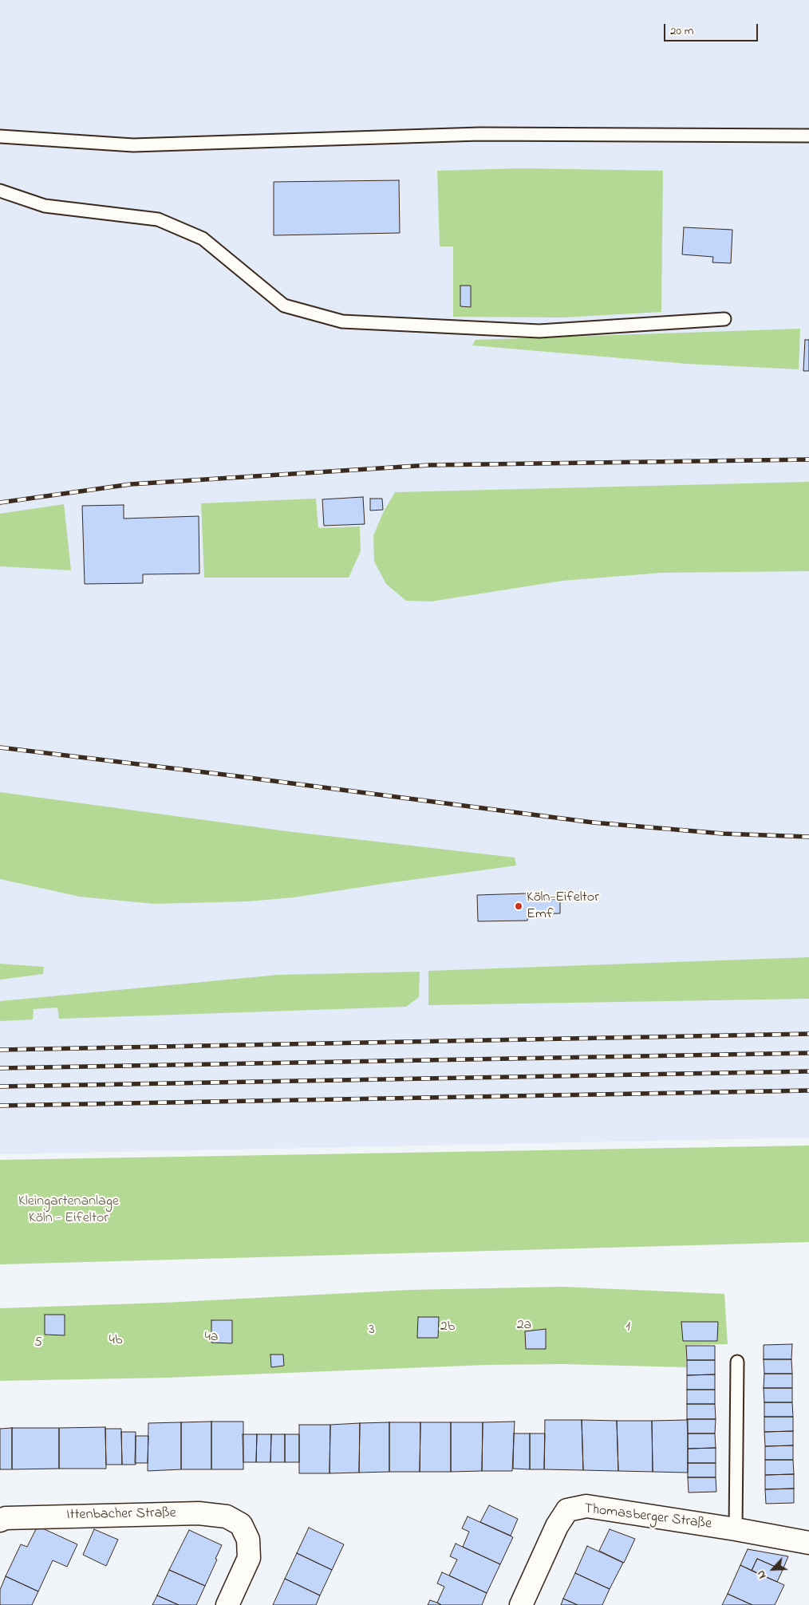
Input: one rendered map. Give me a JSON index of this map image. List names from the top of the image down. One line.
{"streets":{"street":["Ittenbacher Straße","Thomasberger Straße"]},"parks":["Kleingartenanlage Köln - Eifeltor","2a","2b","1","3","4a","4b","5"],"places":["Köln-Eifeltor Emf"],"scale_bar":"20 m","north":"bottom left"}
